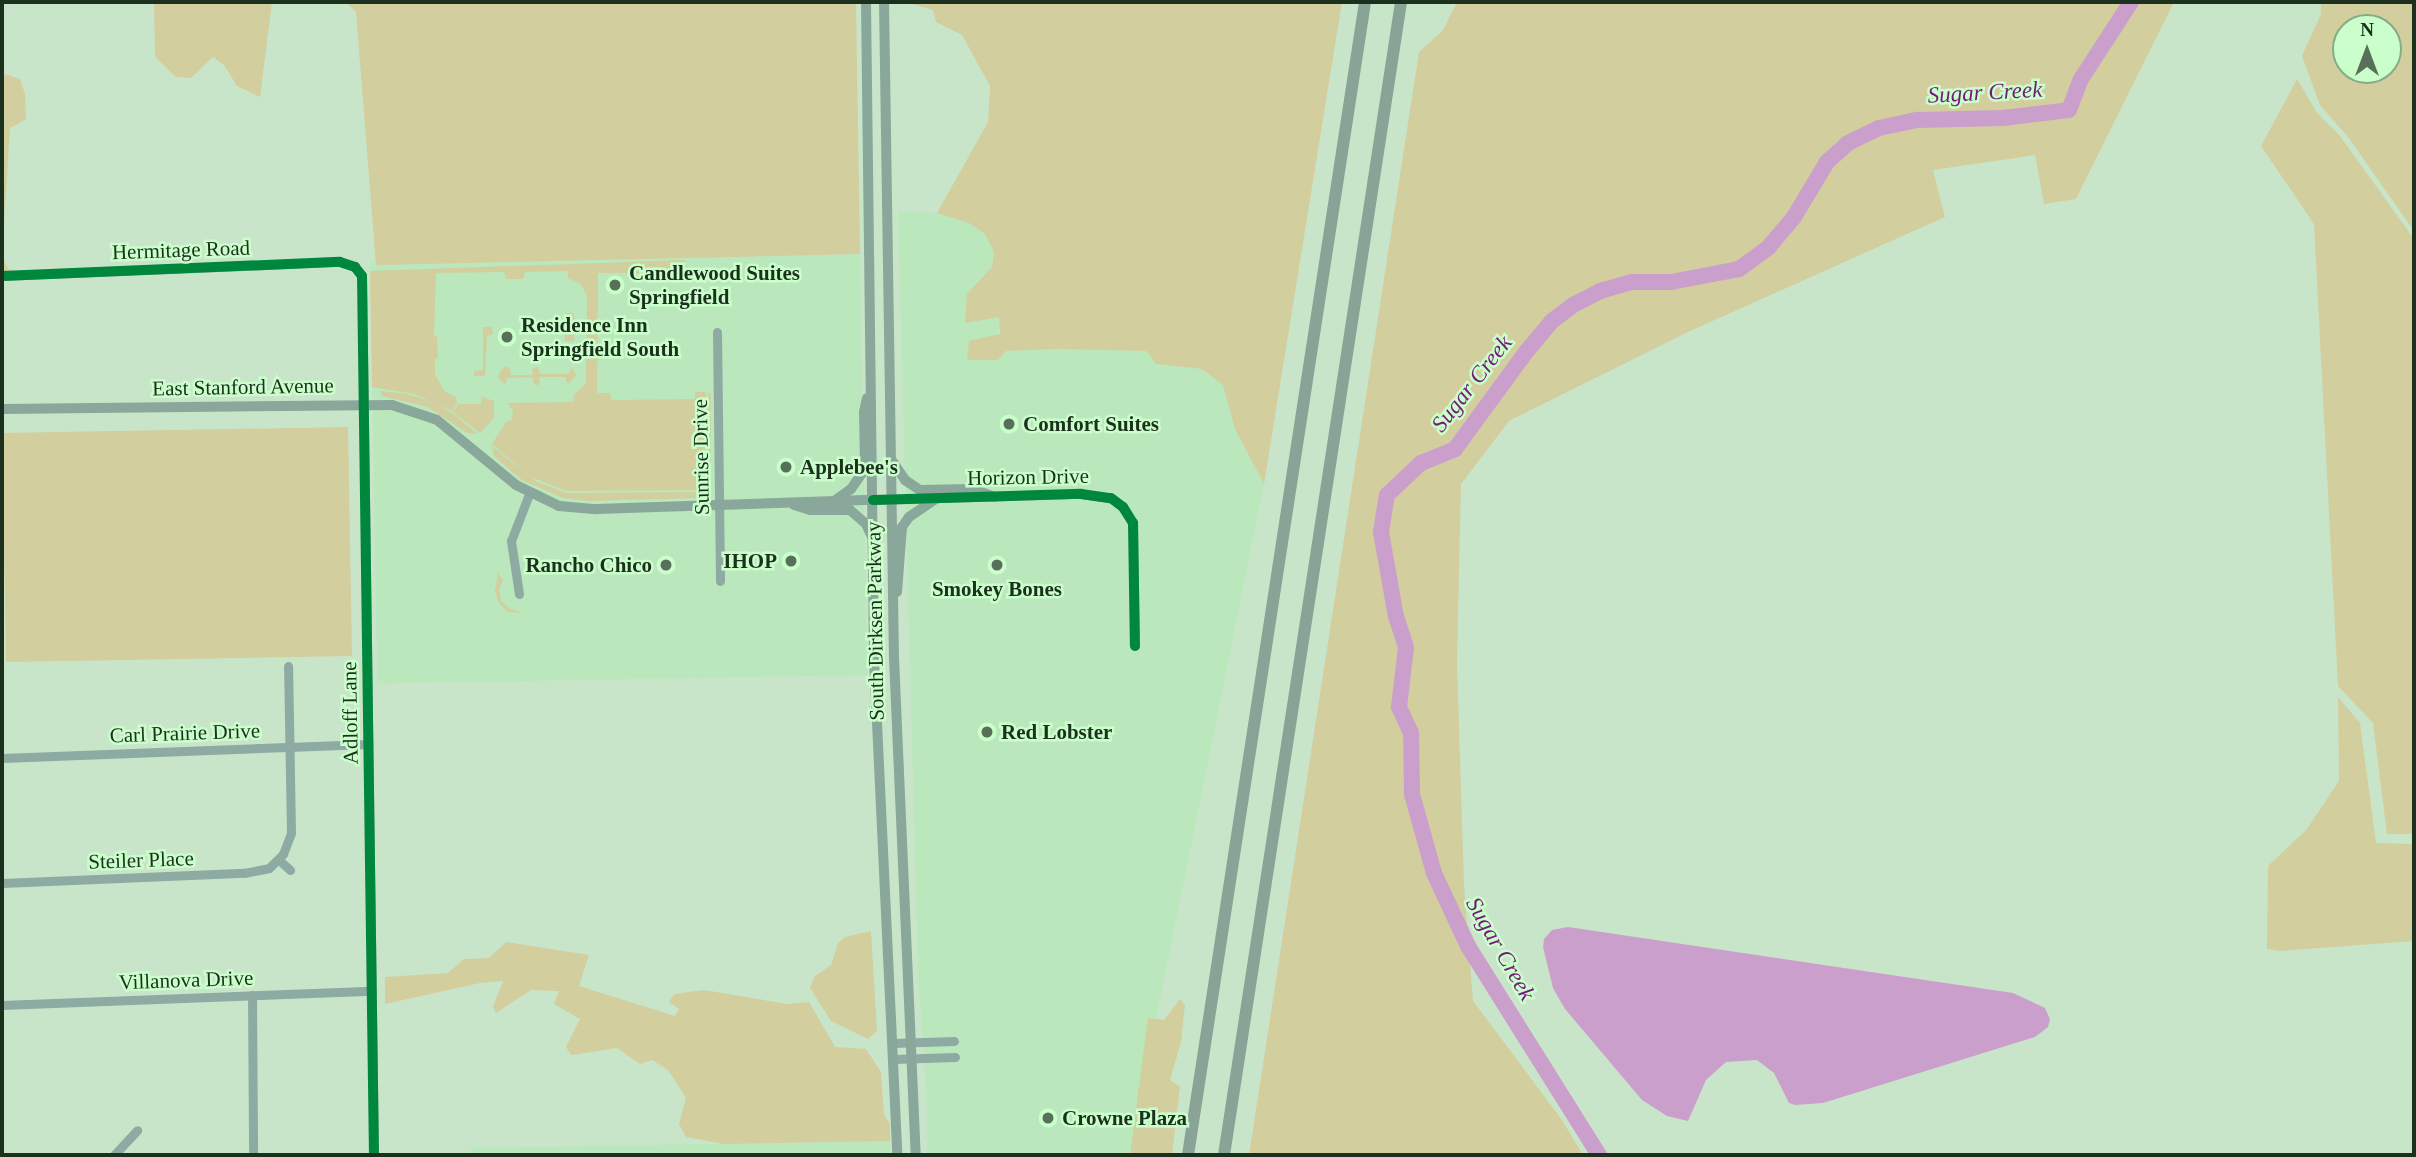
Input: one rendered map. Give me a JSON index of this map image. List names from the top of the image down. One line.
{"streets":{"main road":["East Stanford Avenue","South Dirksen Parkway"],"street":["Hermitage Road","Sunrise Drive","Horizon Drive","Adloff Lane","Carl Prairie Drive","Steiler Place","Villanova Drive"]},"crossings":[["Hermitage Road","Adloff Lane"],["East Stanford Avenue","Sunrise Drive"],["East Stanford Avenue","Horizon Drive"],["East Stanford Avenue","South Dirksen Parkway"],["East Stanford Avenue","Adloff Lane"],["Horizon Drive","South Dirksen Parkway"],["Adloff Lane","Carl Prairie Drive"],["Adloff Lane","Villanova Drive"]],"water":["Sugar Creek"],"places":["Candlewood Suites Springfield","Residence Inn Springfield South","Comfort Suites","Applebee's","IHOP","Rancho Chico","Smokey Bones","Red Lobster","Crowne Plaza"],"north":"top"}
